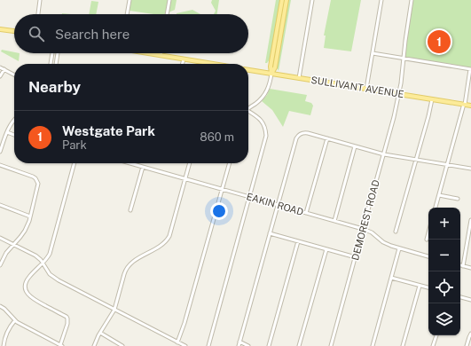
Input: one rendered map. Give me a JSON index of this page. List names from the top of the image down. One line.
{"streets":{"main road":["SULLIVANT AVENUE"],"street":["EAKIN ROAD","DEMOREST ROAD"]},"crossings":[["SULLIVANT AVENUE","DEMOREST ROAD"],["EAKIN ROAD","DEMOREST ROAD"]],"page":{"search":"Search here","pins":"1","heading":"Nearby","list":[{"mark":"1","name":"Westgate Park","note":"Park","value":"860 m"}],"map_buttons":["+","−"]}}
